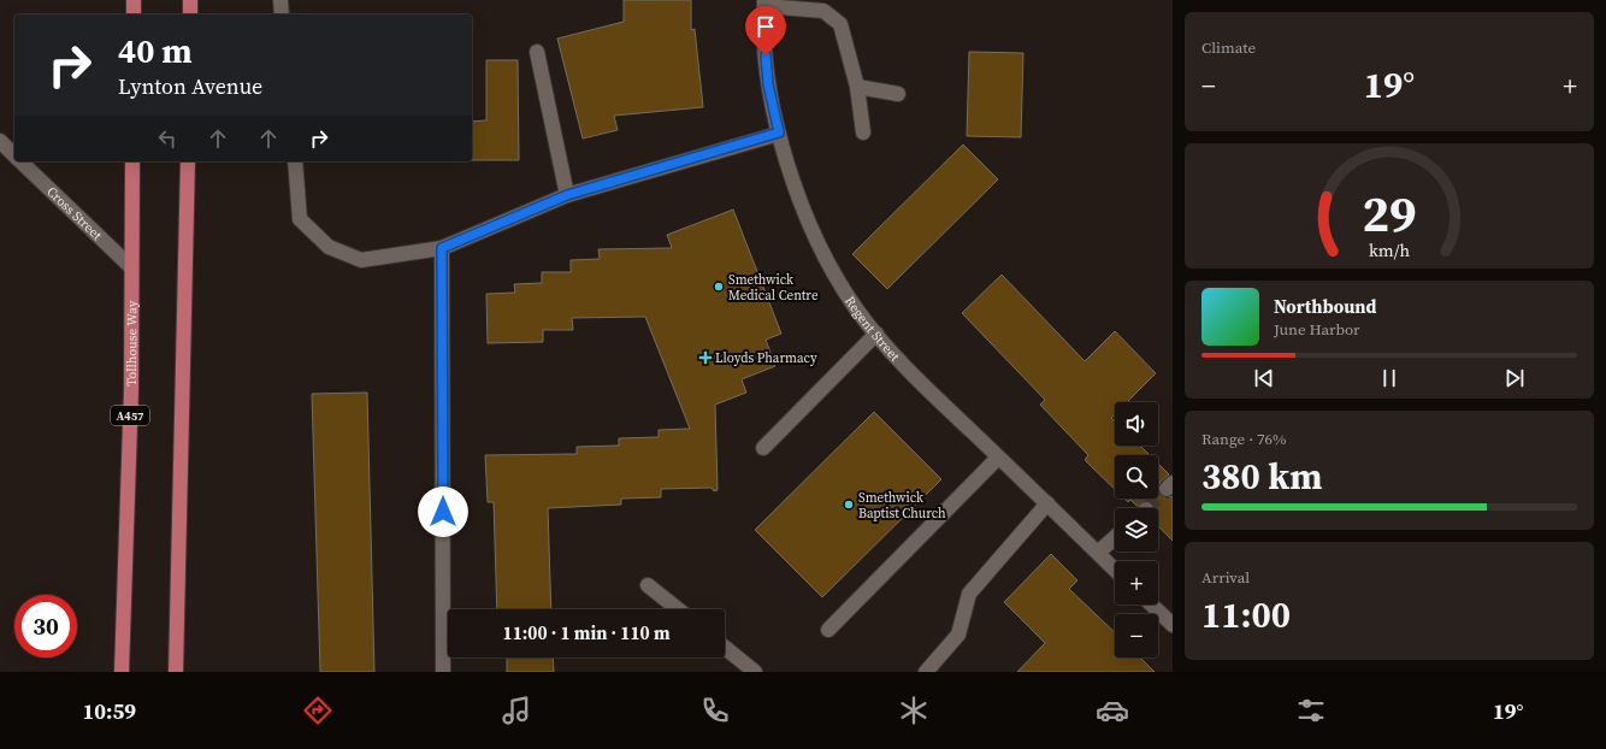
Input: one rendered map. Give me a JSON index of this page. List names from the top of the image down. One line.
{"streets":{"main road":["Tollhouse Way","A457"],"street":["Cross Street","Regent Street"]},"crossings":[["Cross Street","Tollhouse Way"]],"places":{"other":["Smethwick Medical Centre","Smethwick Baptist Church"],"health":["Lloyds Pharmacy"]},"page":{"tile":["Climate",["Range · 76%","380 km"],["Arrival","11:00"]],"turn":["40 m","Lynton Avenue"],"heat":["−","19°","+"],"song":["Northbound","June Harbor"],"map_buttons":["+","−"],"limit":"30","trip":"11:00 · 1 min · 110 m","tabs":["10:59","19°"],"gauge":["29","km/h"]}}
